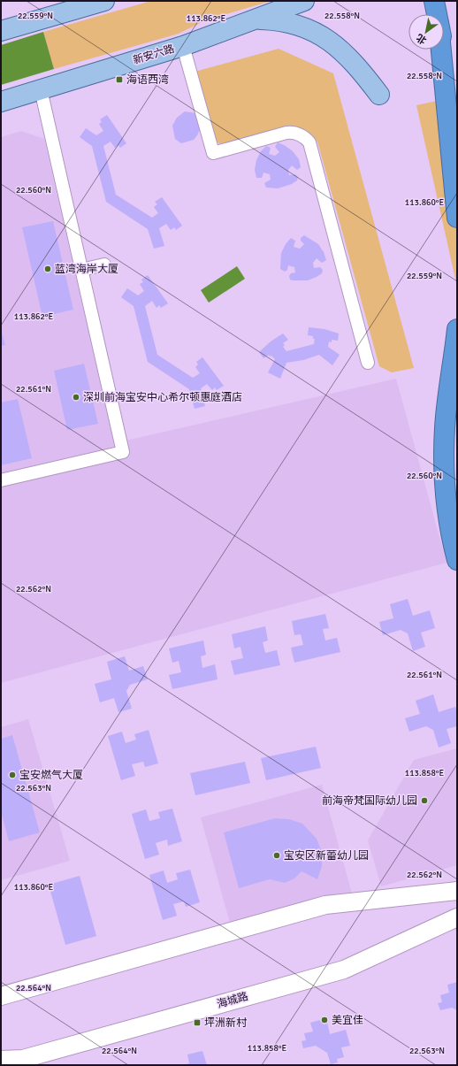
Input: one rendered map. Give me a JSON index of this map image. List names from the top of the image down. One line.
{"streets":{"main road":["新安六路","海城路"]},"places":{"transit":["海语西湾","坪洲新村"],"other":["蓝湾海岸大厦","深圳前海宝安中心希尔顿惠庭酒店","宝安燃气大厦","前海帝梵国际幼儿园","宝安区新蕾幼儿园","美宜佳"]},"north":"bottom left","coordinates":["22.559°N","22.558°N","113.862°E","22.560°N","113.860°E","22.561°N","22.562°N","113.858°E","22.563°N","22.564°N"]}
